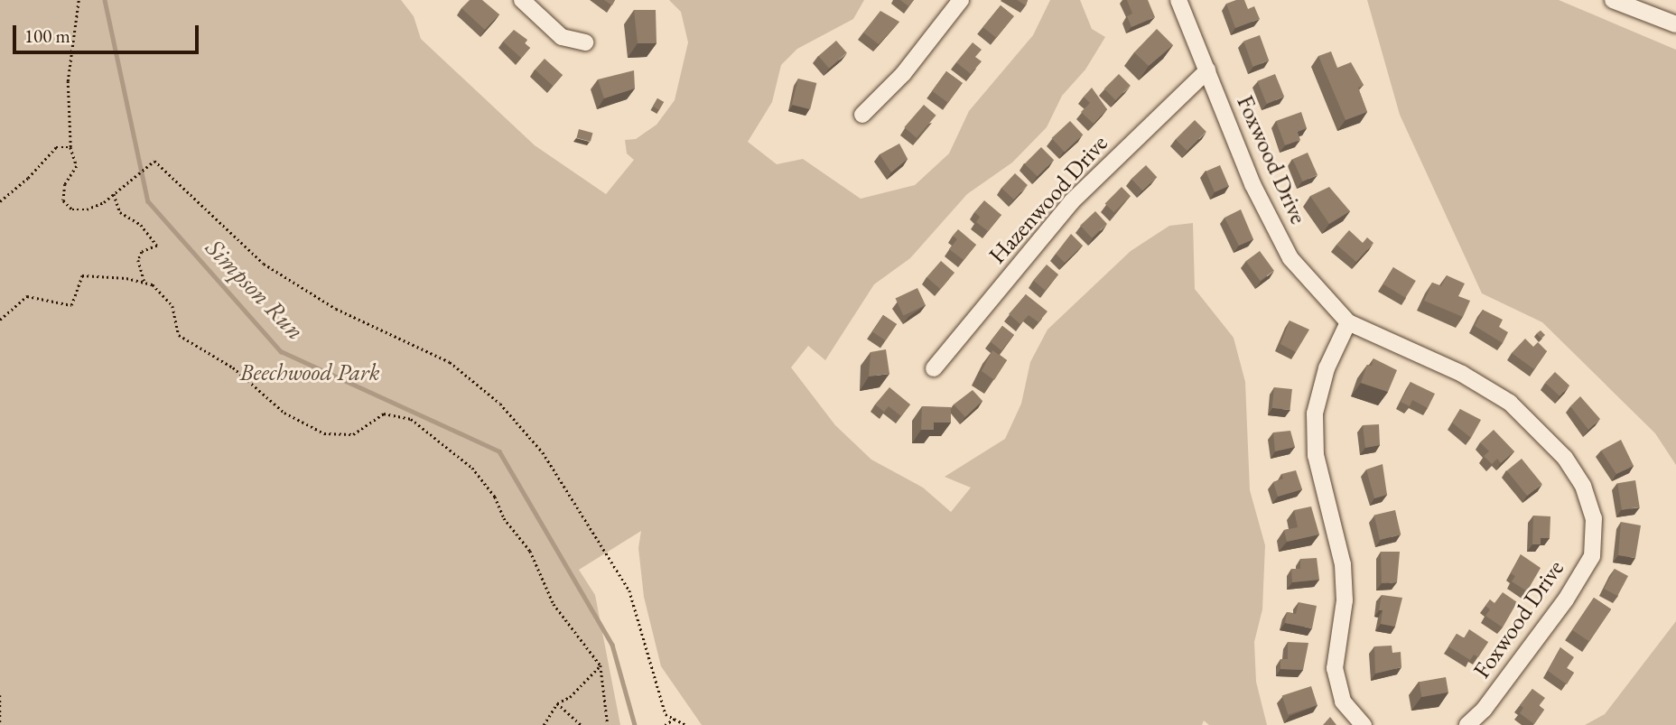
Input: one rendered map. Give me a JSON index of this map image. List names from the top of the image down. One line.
{"streets":{"street":["Foxwood Drive","Hazenwood Drive"]},"crossings":[["Foxwood Drive","Hazenwood Drive"]],"water":["Simpson Run"],"parks":["Beechwood Park"],"scale_bar":"100 m"}
